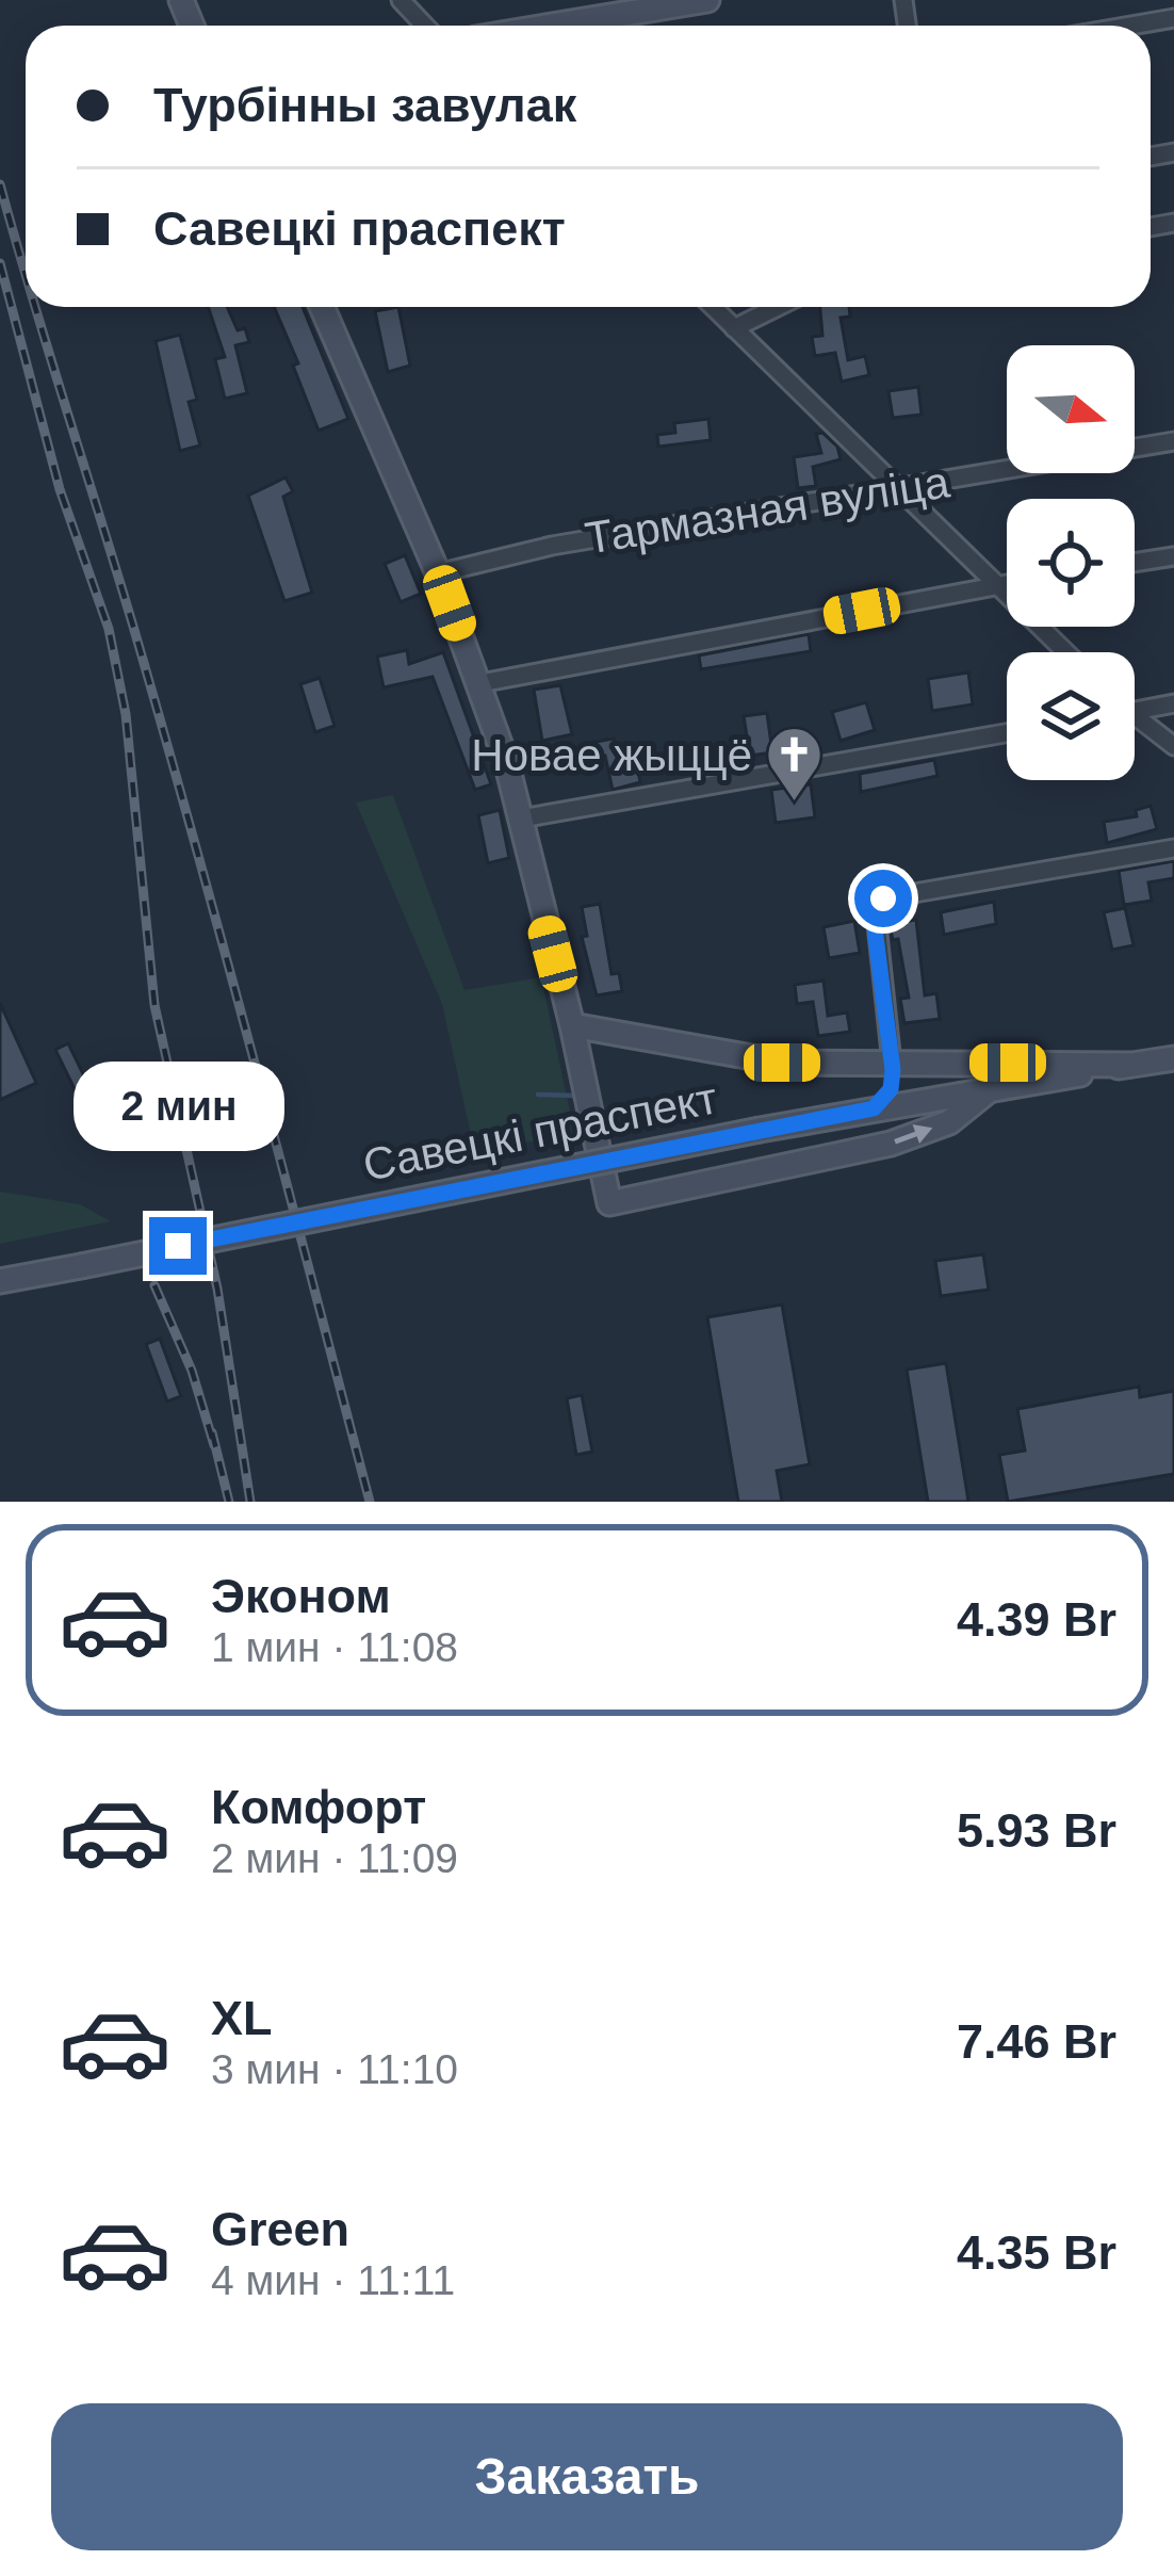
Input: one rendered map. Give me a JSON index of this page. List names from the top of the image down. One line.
{"streets":{"main road":["Савецкі праспект"],"street":["Тармазная вуліца"]},"places":{"church":["Новае жыццё"]},"north":"right","page":{"banner":["Турбінны завулак","Савецкі праспект"],"bubble":"2 мин","list":[{"name":"Эконом","note":"1 мин · 11:08","value":"4.39 Br"},{"name":"Комфорт","note":"2 мин · 11:09","value":"5.93 Br"},{"name":"XL","note":"3 мин · 11:10","value":"7.46 Br"},{"name":"Green","note":"4 мин · 11:11","value":"4.35 Br"}],"buttons":"Заказать"}}
